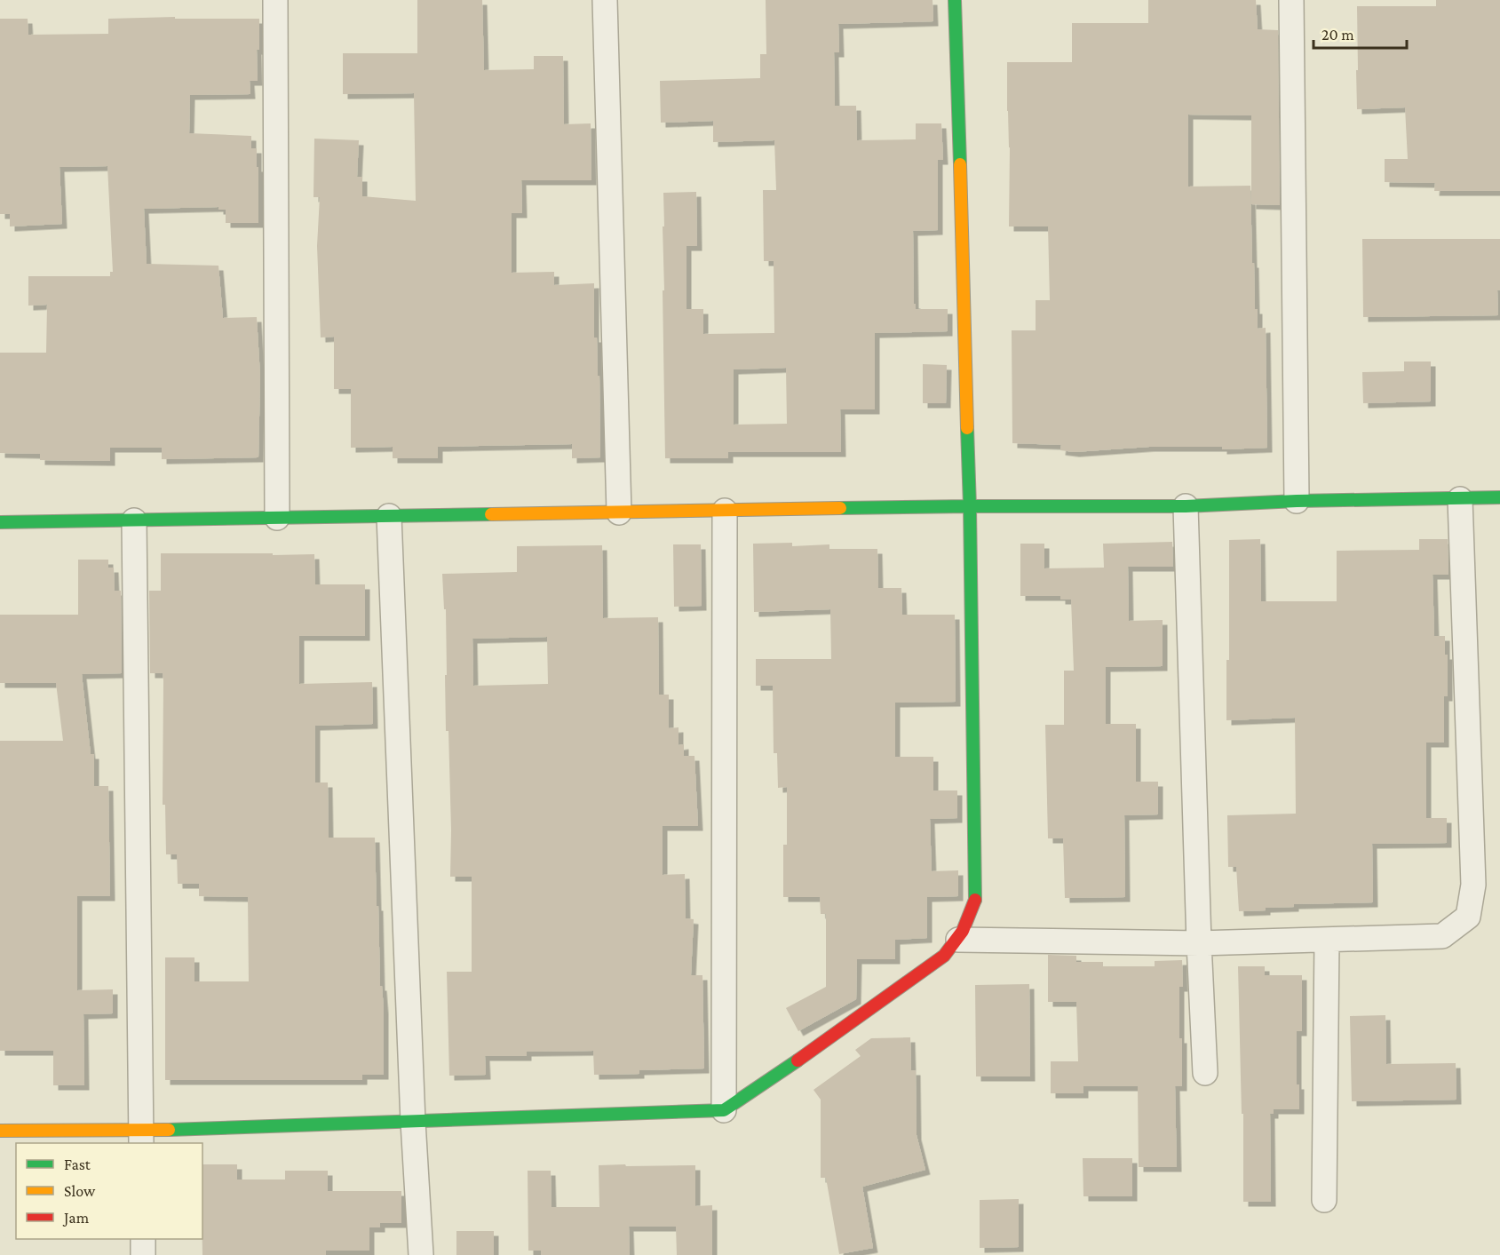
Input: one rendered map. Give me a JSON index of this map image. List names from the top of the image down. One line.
{"legend":["Fast","Slow","Jam"],"scale_bar":"20 m"}
